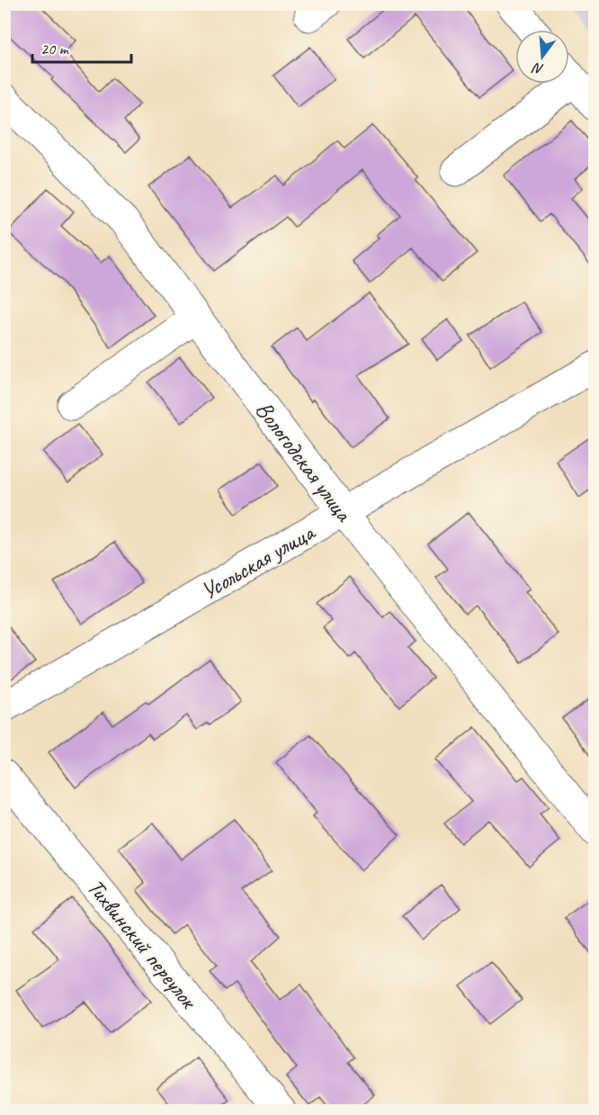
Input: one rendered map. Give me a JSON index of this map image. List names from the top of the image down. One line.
{"streets":{"street":["Вологодская улица","Усольская улица","Тихвинский переулок"]},"crossings":[["Вологодская улица","Усольская улица"]],"scale_bar":"20 m","north":"bottom"}
